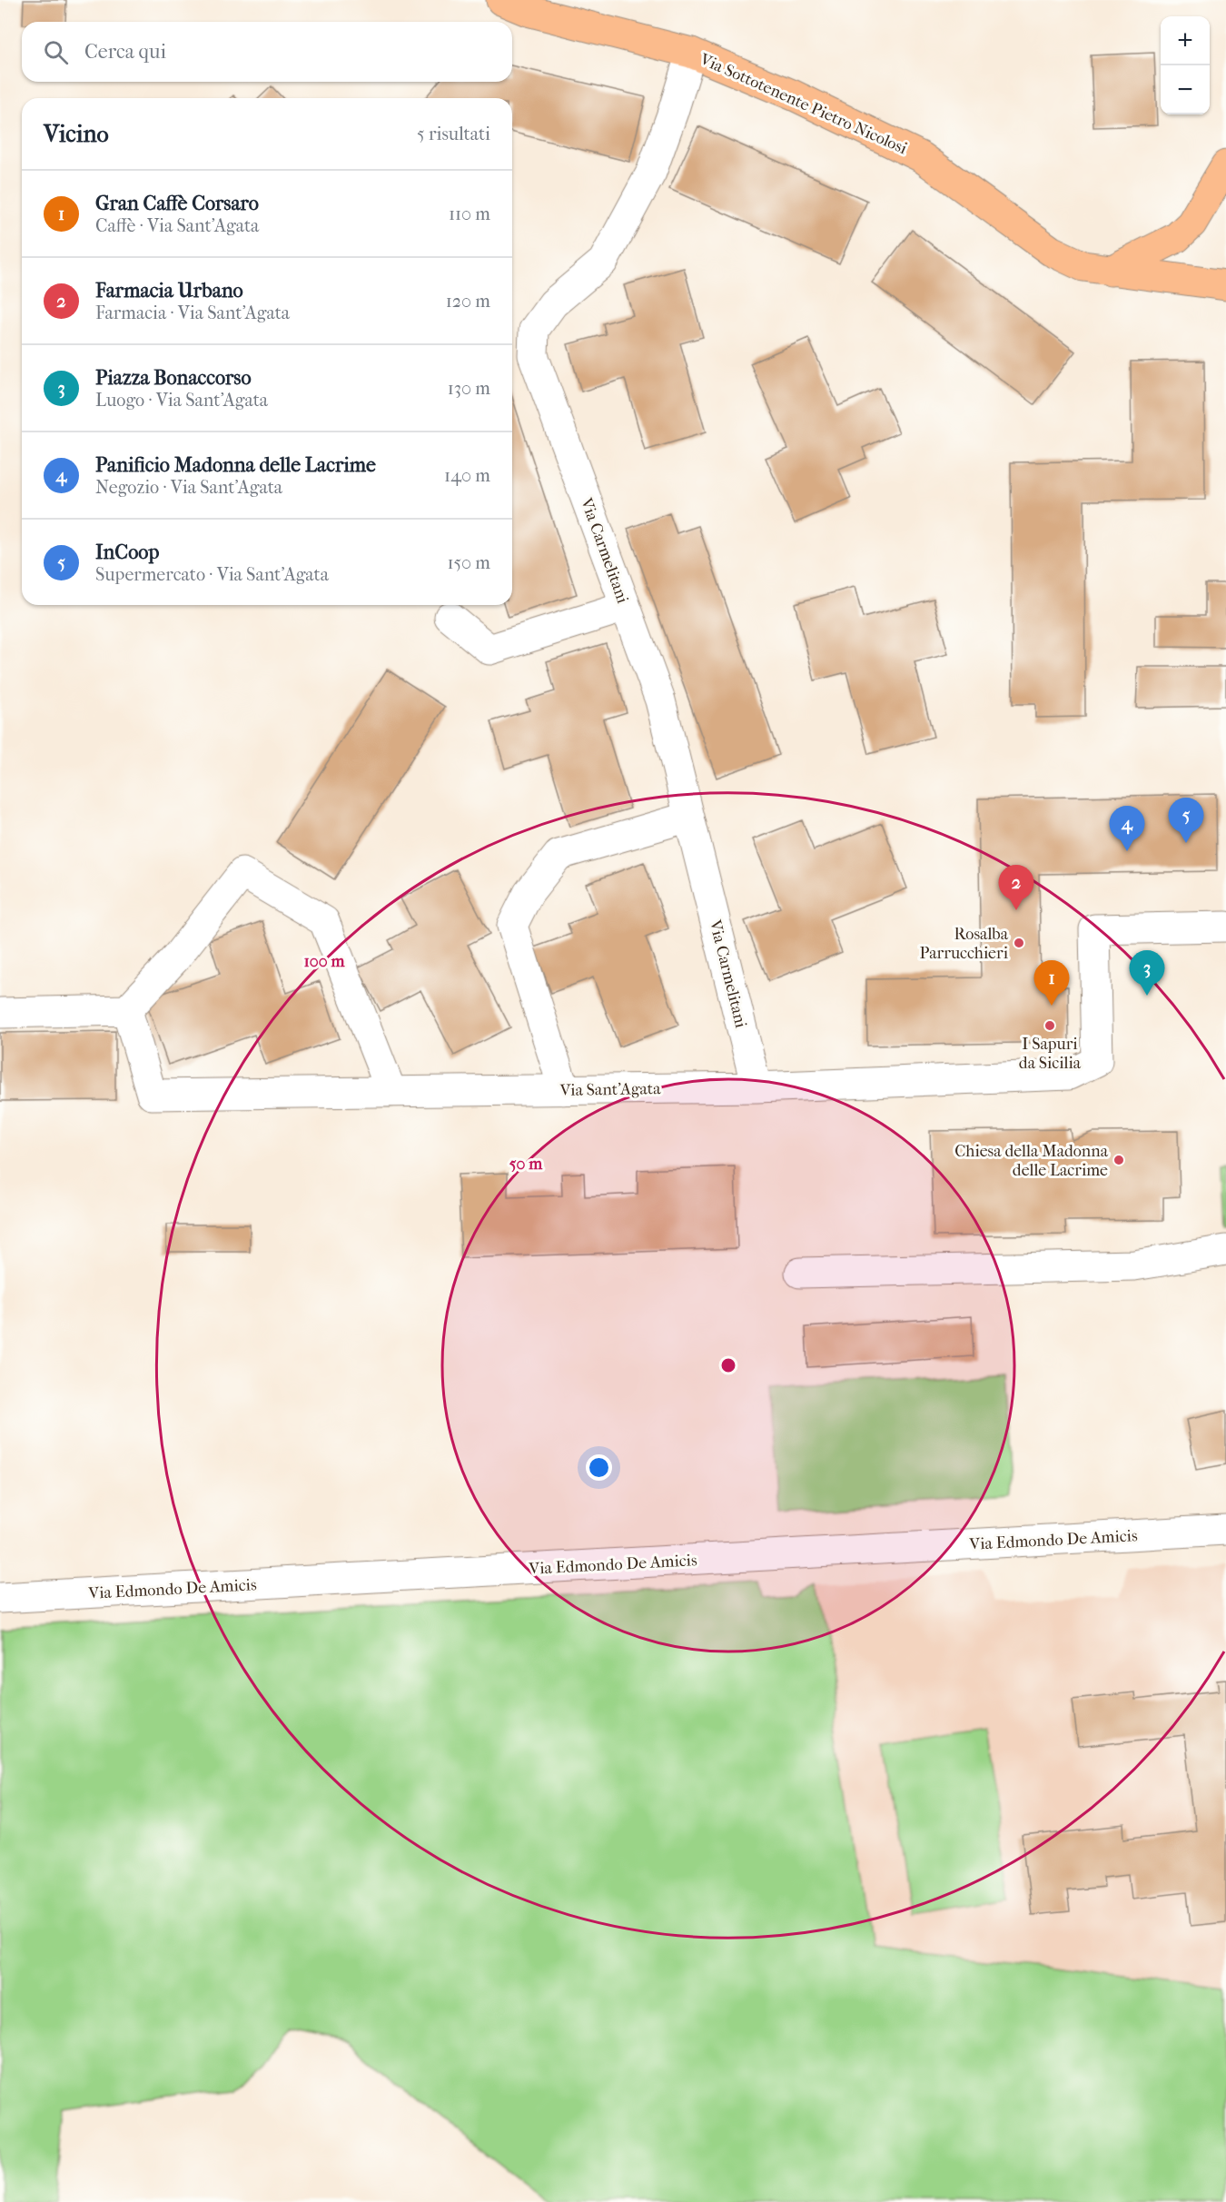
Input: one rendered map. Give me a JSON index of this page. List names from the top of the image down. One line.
{"streets":{"main road":["Via Sottotenente Pietro Nicolosi"],"street":["Via Carmelitani","Via Sant'Agata","Via Edmondo De Amicis"]},"crossings":[["Via Sottotenente Pietro Nicolosi","Via Carmelitani"],["Via Carmelitani","Via Sant'Agata"]],"places":["Rosalba Parrucchieri","I Sapuri da Sicilia","Chiesa della Madonna delle Lacrime"],"page":{"map_buttons":["+","−"],"search":"Cerca qui","heading":["Vicino","5 risultati"],"list":[{"mark":"1","name":"Gran Caffè Corsaro","note":"Caffè · Via Sant'Agata","value":"110 m"},{"mark":"2","name":"Farmacia Urbano","note":"Farmacia · Via Sant'Agata","value":"120 m"},{"mark":"3","name":"Piazza Bonaccorso","note":"Luogo · Via Sant'Agata","value":"130 m"},{"mark":"4","name":"Panificio Madonna delle Lacrime","note":"Negozio · Via Sant'Agata","value":"140 m"},{"mark":"5","name":"InCoop","note":"Supermercato · Via Sant'Agata","value":"150 m"}],"pins":["5","4","2","3","1"]},"rings":["100 m","50 m"]}
